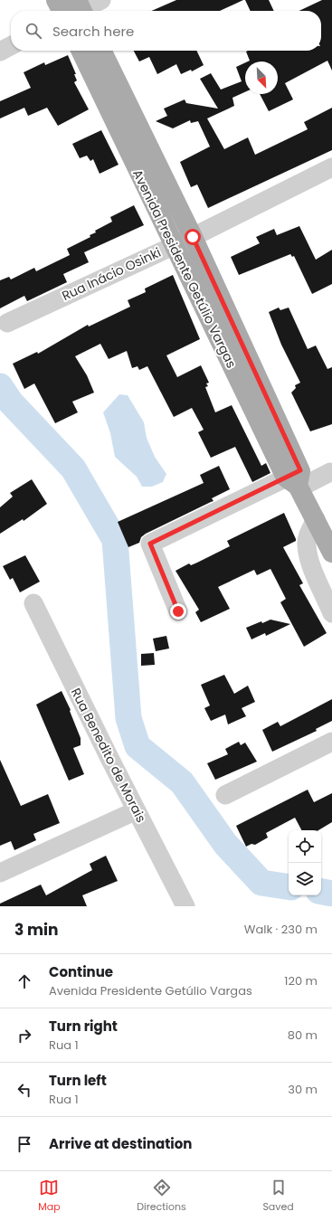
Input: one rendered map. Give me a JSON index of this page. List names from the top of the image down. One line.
{"streets":{"main road":["Avenida Presidente Getúlio Vargas"],"street":["Rua Inácio Osinki","Rua Benedito de Morais"]},"crossings":[["Avenida Presidente Getúlio Vargas","Rua Inácio Osinki"]],"north":"bottom right","page":{"search":"Search here","heading":["3 min","Walk · 230 m"],"list":[["Continue","Avenida Presidente Getúlio Vargas","120 m"],["Turn right","Rua 1","80 m"],["Turn left","Rua 1","30 m"],"Arrive at destination"],"nav":["Map","Directions","Saved"]}}
